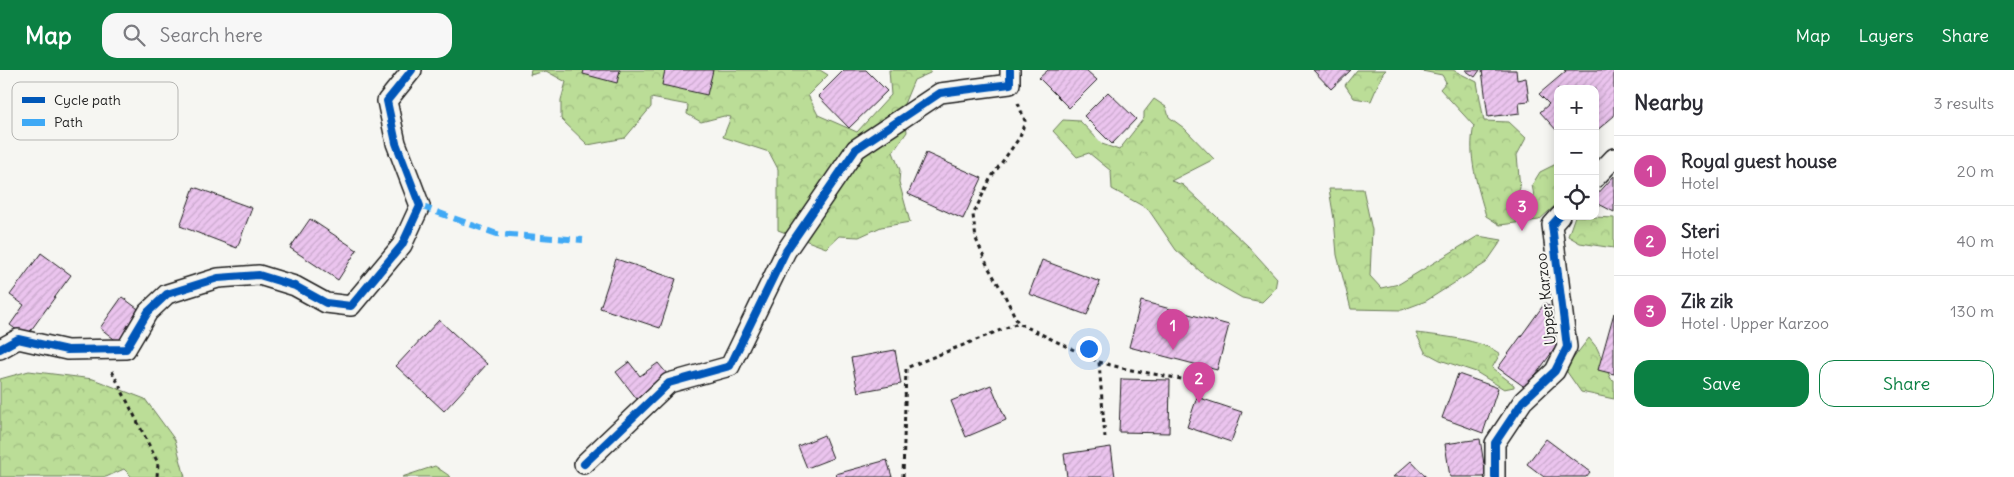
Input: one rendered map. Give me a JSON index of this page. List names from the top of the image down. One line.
{"streets":{"street":["Upper Karzoo"]},"legend":["Cycle path","Path"],"page":{"header":"Map","search":"Search here","nav":["Map","Layers","Share"],"heading":["Nearby","3 results"],"map_buttons":["+","−"],"list":[{"mark":"1","name":"Royal guest house","note":"Hotel","value":"20 m"},{"mark":"2","name":"Steri","note":"Hotel","value":"40 m"},{"mark":"3","name":"Zik zik","note":"Hotel · Upper Karzoo","value":"130 m"}],"pins":["3","1","2"],"buttons":["Save","Share"]}}
